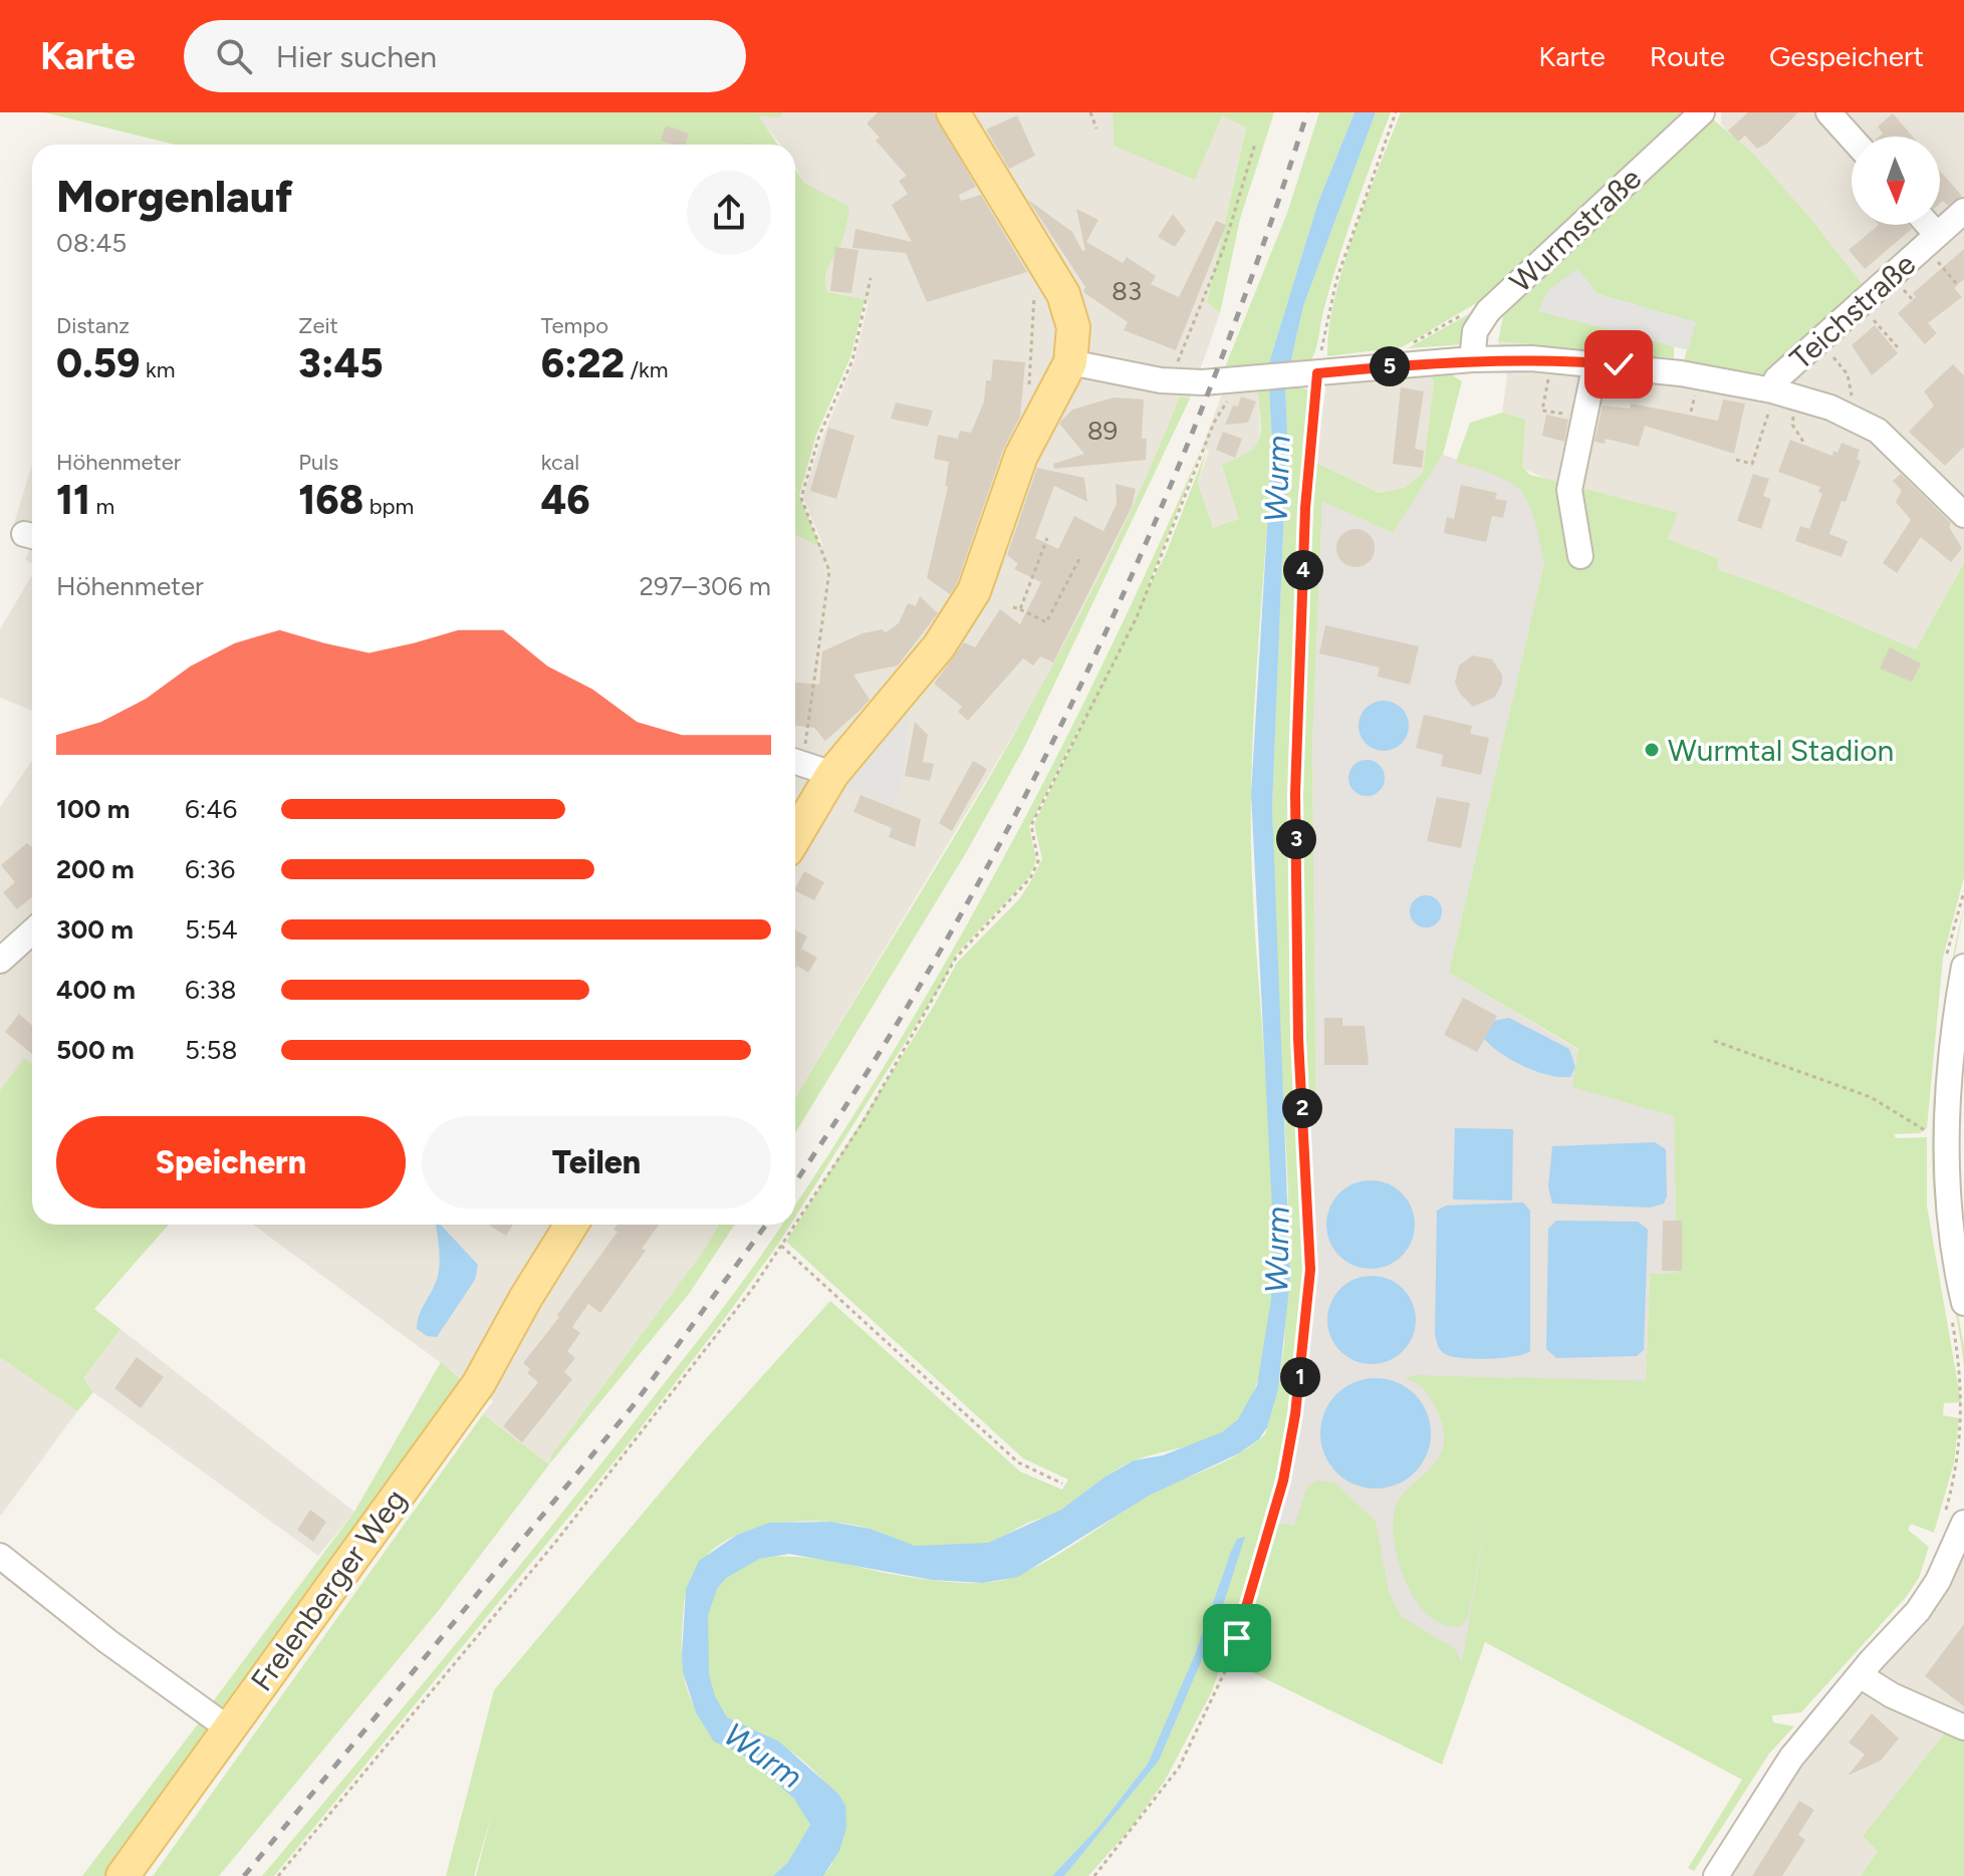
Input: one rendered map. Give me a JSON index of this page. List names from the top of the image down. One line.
{"streets":{"main road":["Frelenberger Weg"],"street":["Wurmstraße","Teichstraße"]},"water":["Wurm"],"places":["Wurmtal Stadion"],"house_numbers":["83","89"],"north":"bottom","page":{"header":"Karte","search":"Hier suchen","nav":["Karte","Route","Gespeichert"],"heading":["Morgenlauf","08:45"],"stats":[["Distanz","0.59 km"],["Zeit","3:45"],["Tempo","6:22 /km"],["Höhenmeter","11 m"],["Puls","168 bpm"],["kcal","46"]],"pins":["5","4","3","2","1"],"chart":["Höhenmeter","297–306 m"],"list":[{"name":"100 m","note":"6:46"},{"name":"200 m","note":"6:36"},{"name":"300 m","note":"5:54"},{"name":"400 m","note":"6:38"},{"name":"500 m","note":"5:58"}],"buttons":["Speichern","Teilen"]}}
